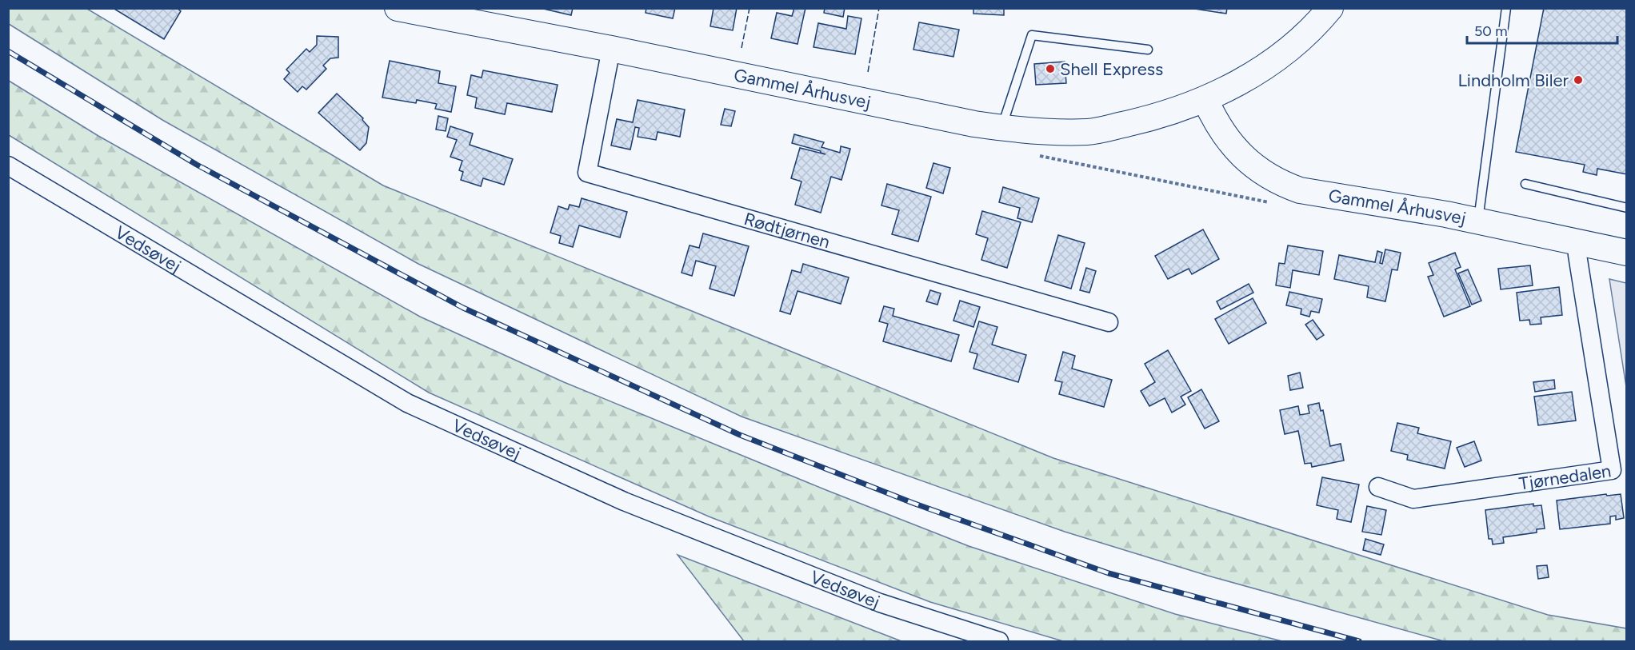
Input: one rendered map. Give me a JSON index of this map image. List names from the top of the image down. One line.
{"streets":{"street":["Gammel Århusvej","Rødtjørnen","Vedsøvej","Tjørnedalen"]},"crossings":[["Gammel Århusvej","Rødtjørnen"],["Gammel Århusvej","Tjørnedalen"]],"places":["Shell Express","Lindholm Biler"],"scale_bar":"50 m"}
